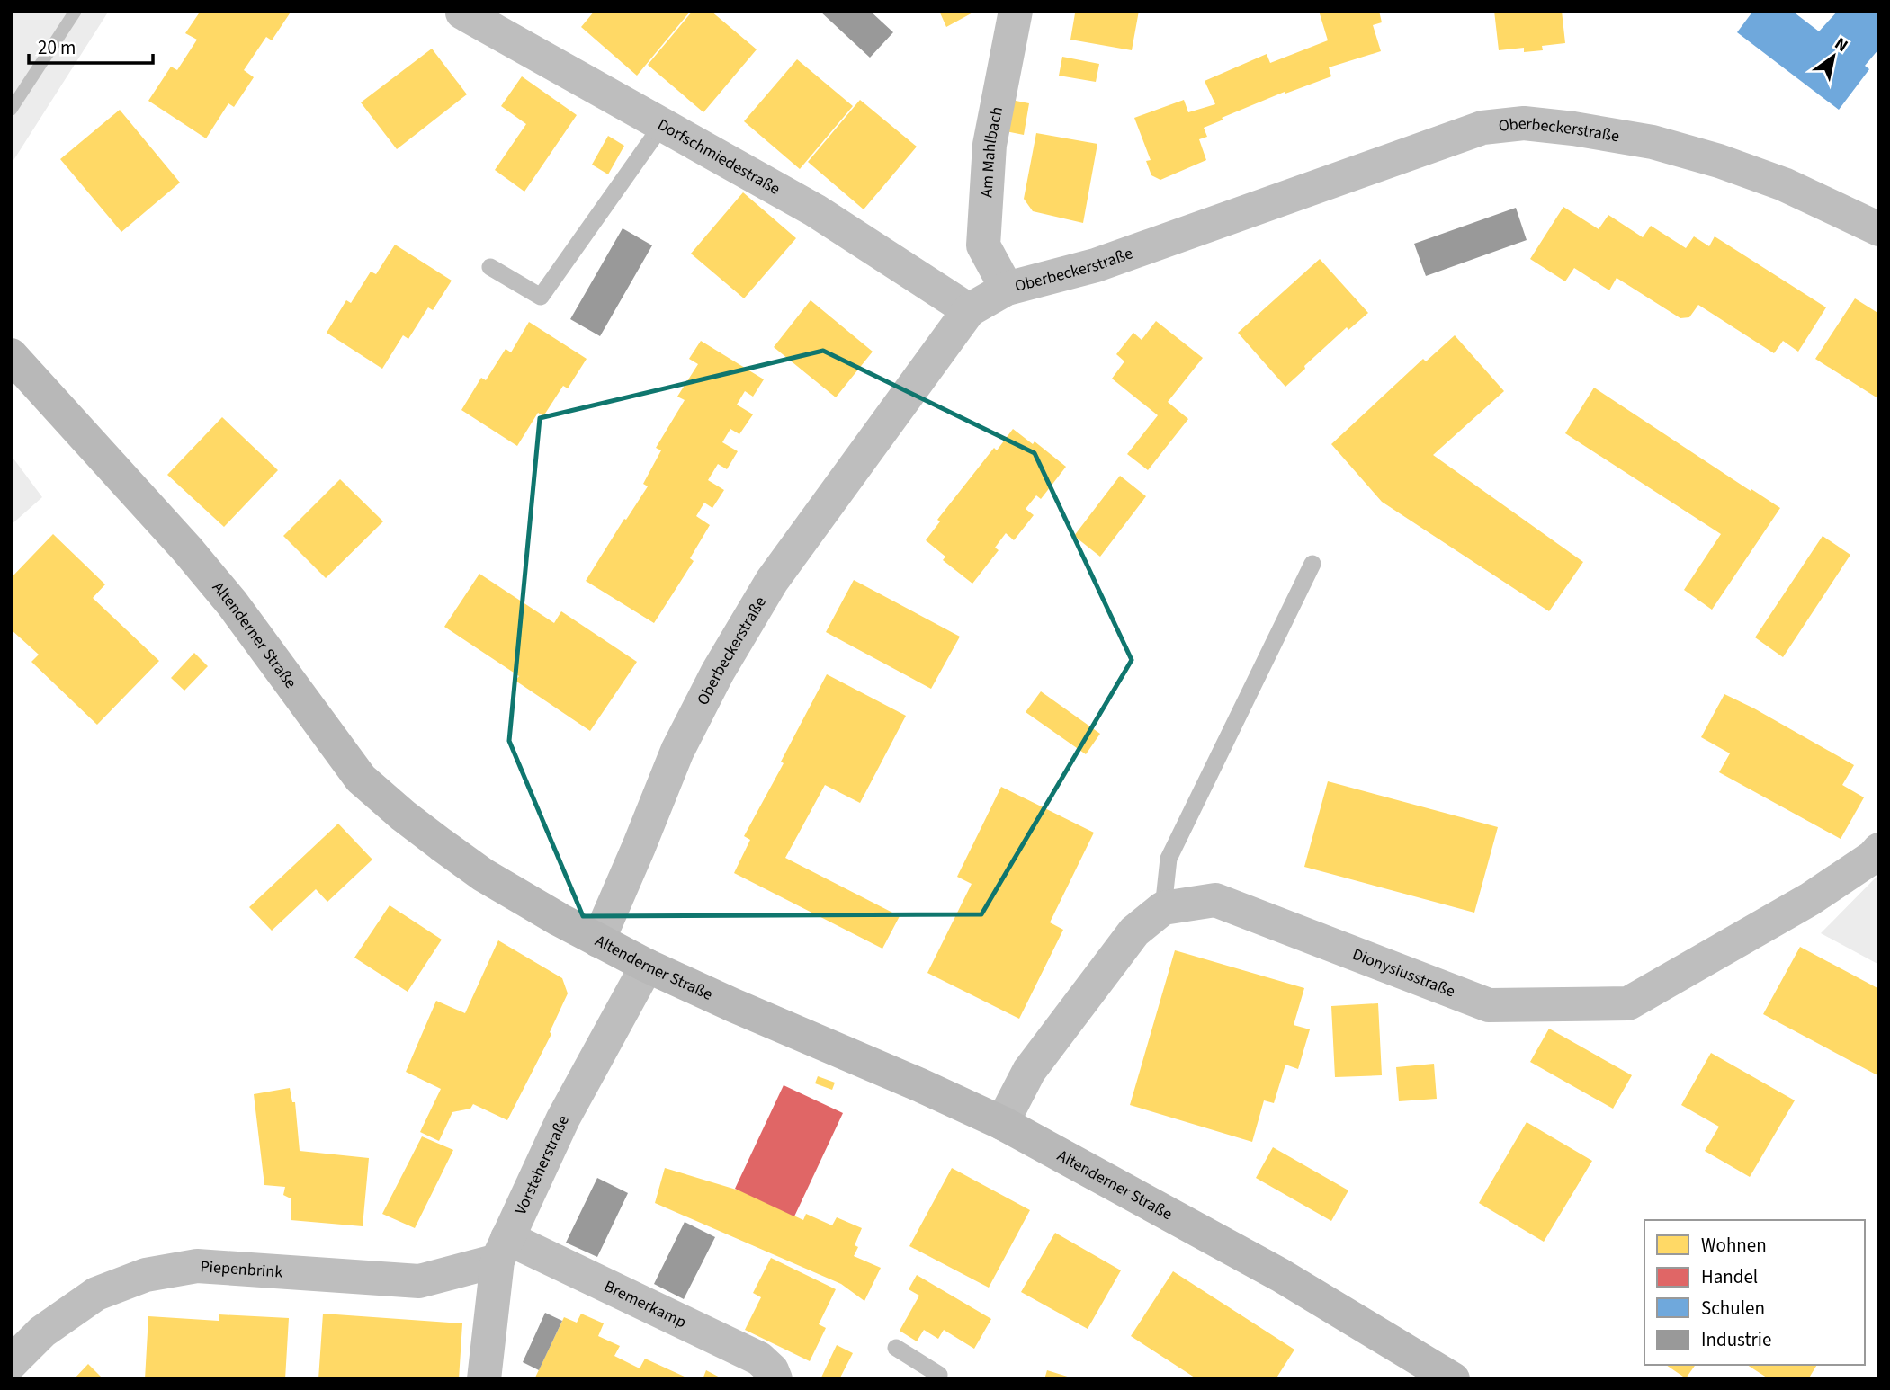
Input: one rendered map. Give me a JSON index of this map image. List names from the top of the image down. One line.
{"streets":{"main road":["Altenderner Straße"],"street":["Oberbeckerstraße","Am Mahlbach","Dorfschmiedestraße","Dionysiusstraße","Vorsteherstraße","Piepenbrink","Bremerkamp"]},"crossings":[["Oberbeckerstraße","Am Mahlbach"],["Oberbeckerstraße","Dorfschmiedestraße"],["Oberbeckerstraße","Altenderner Straße"],["Altenderner Straße","Vorsteherstraße"],["Vorsteherstraße","Piepenbrink"],["Vorsteherstraße","Bremerkamp"],["Piepenbrink","Bremerkamp"]],"legend":["Wohnen","Handel","Schulen","Industrie"],"scale_bar":"20 m","north":"top right"}
